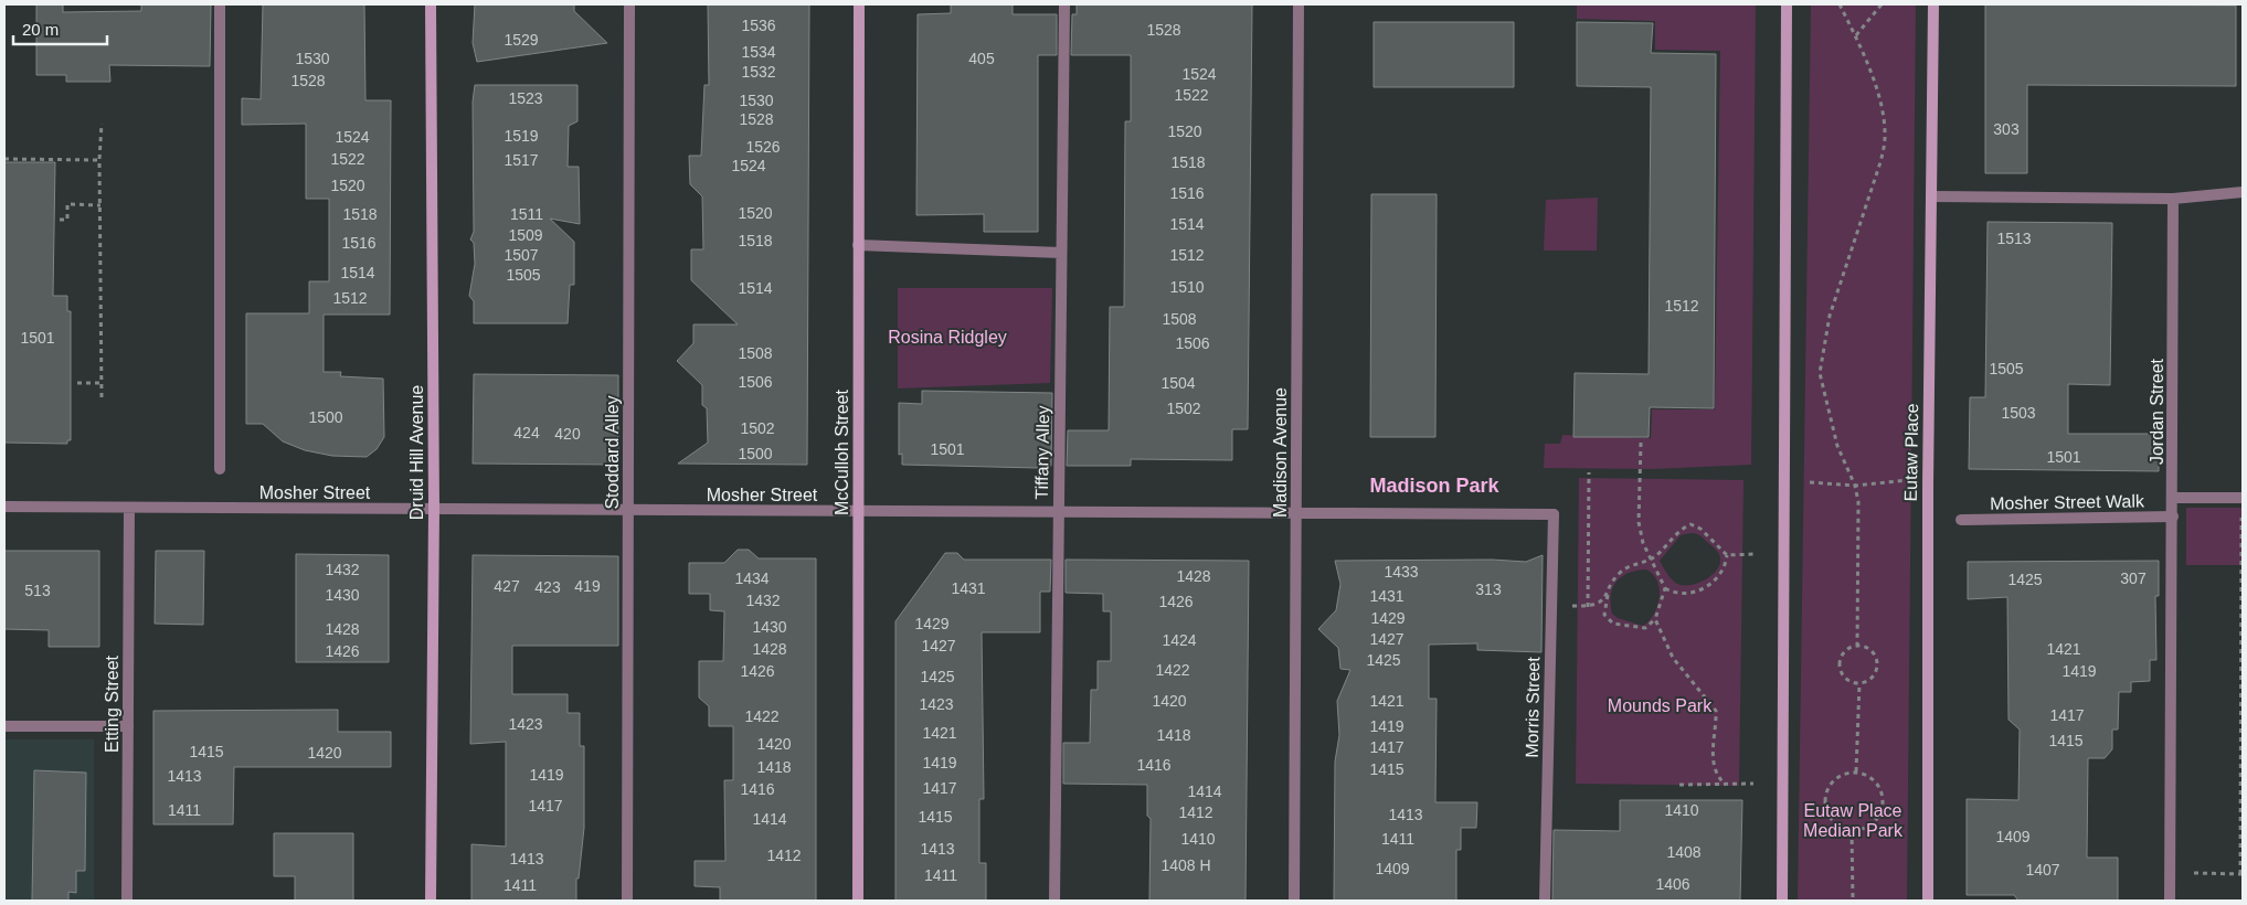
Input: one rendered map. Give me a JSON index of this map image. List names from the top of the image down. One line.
{"streets":{"main road":["Druid Hill Avenue","McCulloh Street","Eutaw Place"],"street":["Jordan Street","Stoddard Alley","Tiffany Alley","Madison Avenue","Mosher Street","Mosher Street Walk","Etting Street","Morris Street"]},"crossings":[["Jordan Street","Mosher Street Walk"],["Druid Hill Avenue","Mosher Street"],["Stoddard Alley","Mosher Street"],["McCulloh Street","Mosher Street"],["Tiffany Alley","Mosher Street"],["Madison Avenue","Mosher Street"],["Mosher Street","Etting Street"],["Mosher Street","Morris Street"]],"districts":["Madison Park"],"parks":["Rosina Ridgley","Mounds Park","Eutaw Place Median Park"],"house_numbers":["1536","1528","1529","1534","1530","405","1532","1524","1528","1522","1523","1530","1528","303","1520","1519","1524","1526","1522","1517","1518","1524","1520","1516","1520","1518","1511","1514","1509","1513","1518","1516","1507","1512","1514","1505","1510","1514","1512","1512","1508","1501","1506","1508","1505","1506","1504","1502","1503","1500","1502","424","420","1501","1500","1501","1432","1433","1428","1434","307","1425","427","419","423","1431","313","513","1430","1431","1432","1426","1429","1429","1430","1428","1427","1424","1427","1428","1421","1426","1425","1422","1426","1419","1425","1420","1421","1423","1417","1422","1423","1419","1421","1418","1415","1420","1417","1415","1420","1419","1416","1418","1415","1419","1413","1417","1416","1414","1417","1411","1410","1412","1413","1415","1414","1409","1410","1411","1413","1408","1412","1413","1408 H","1409","1407","1411","1406","1411"],"scale_bar":"20 m"}
